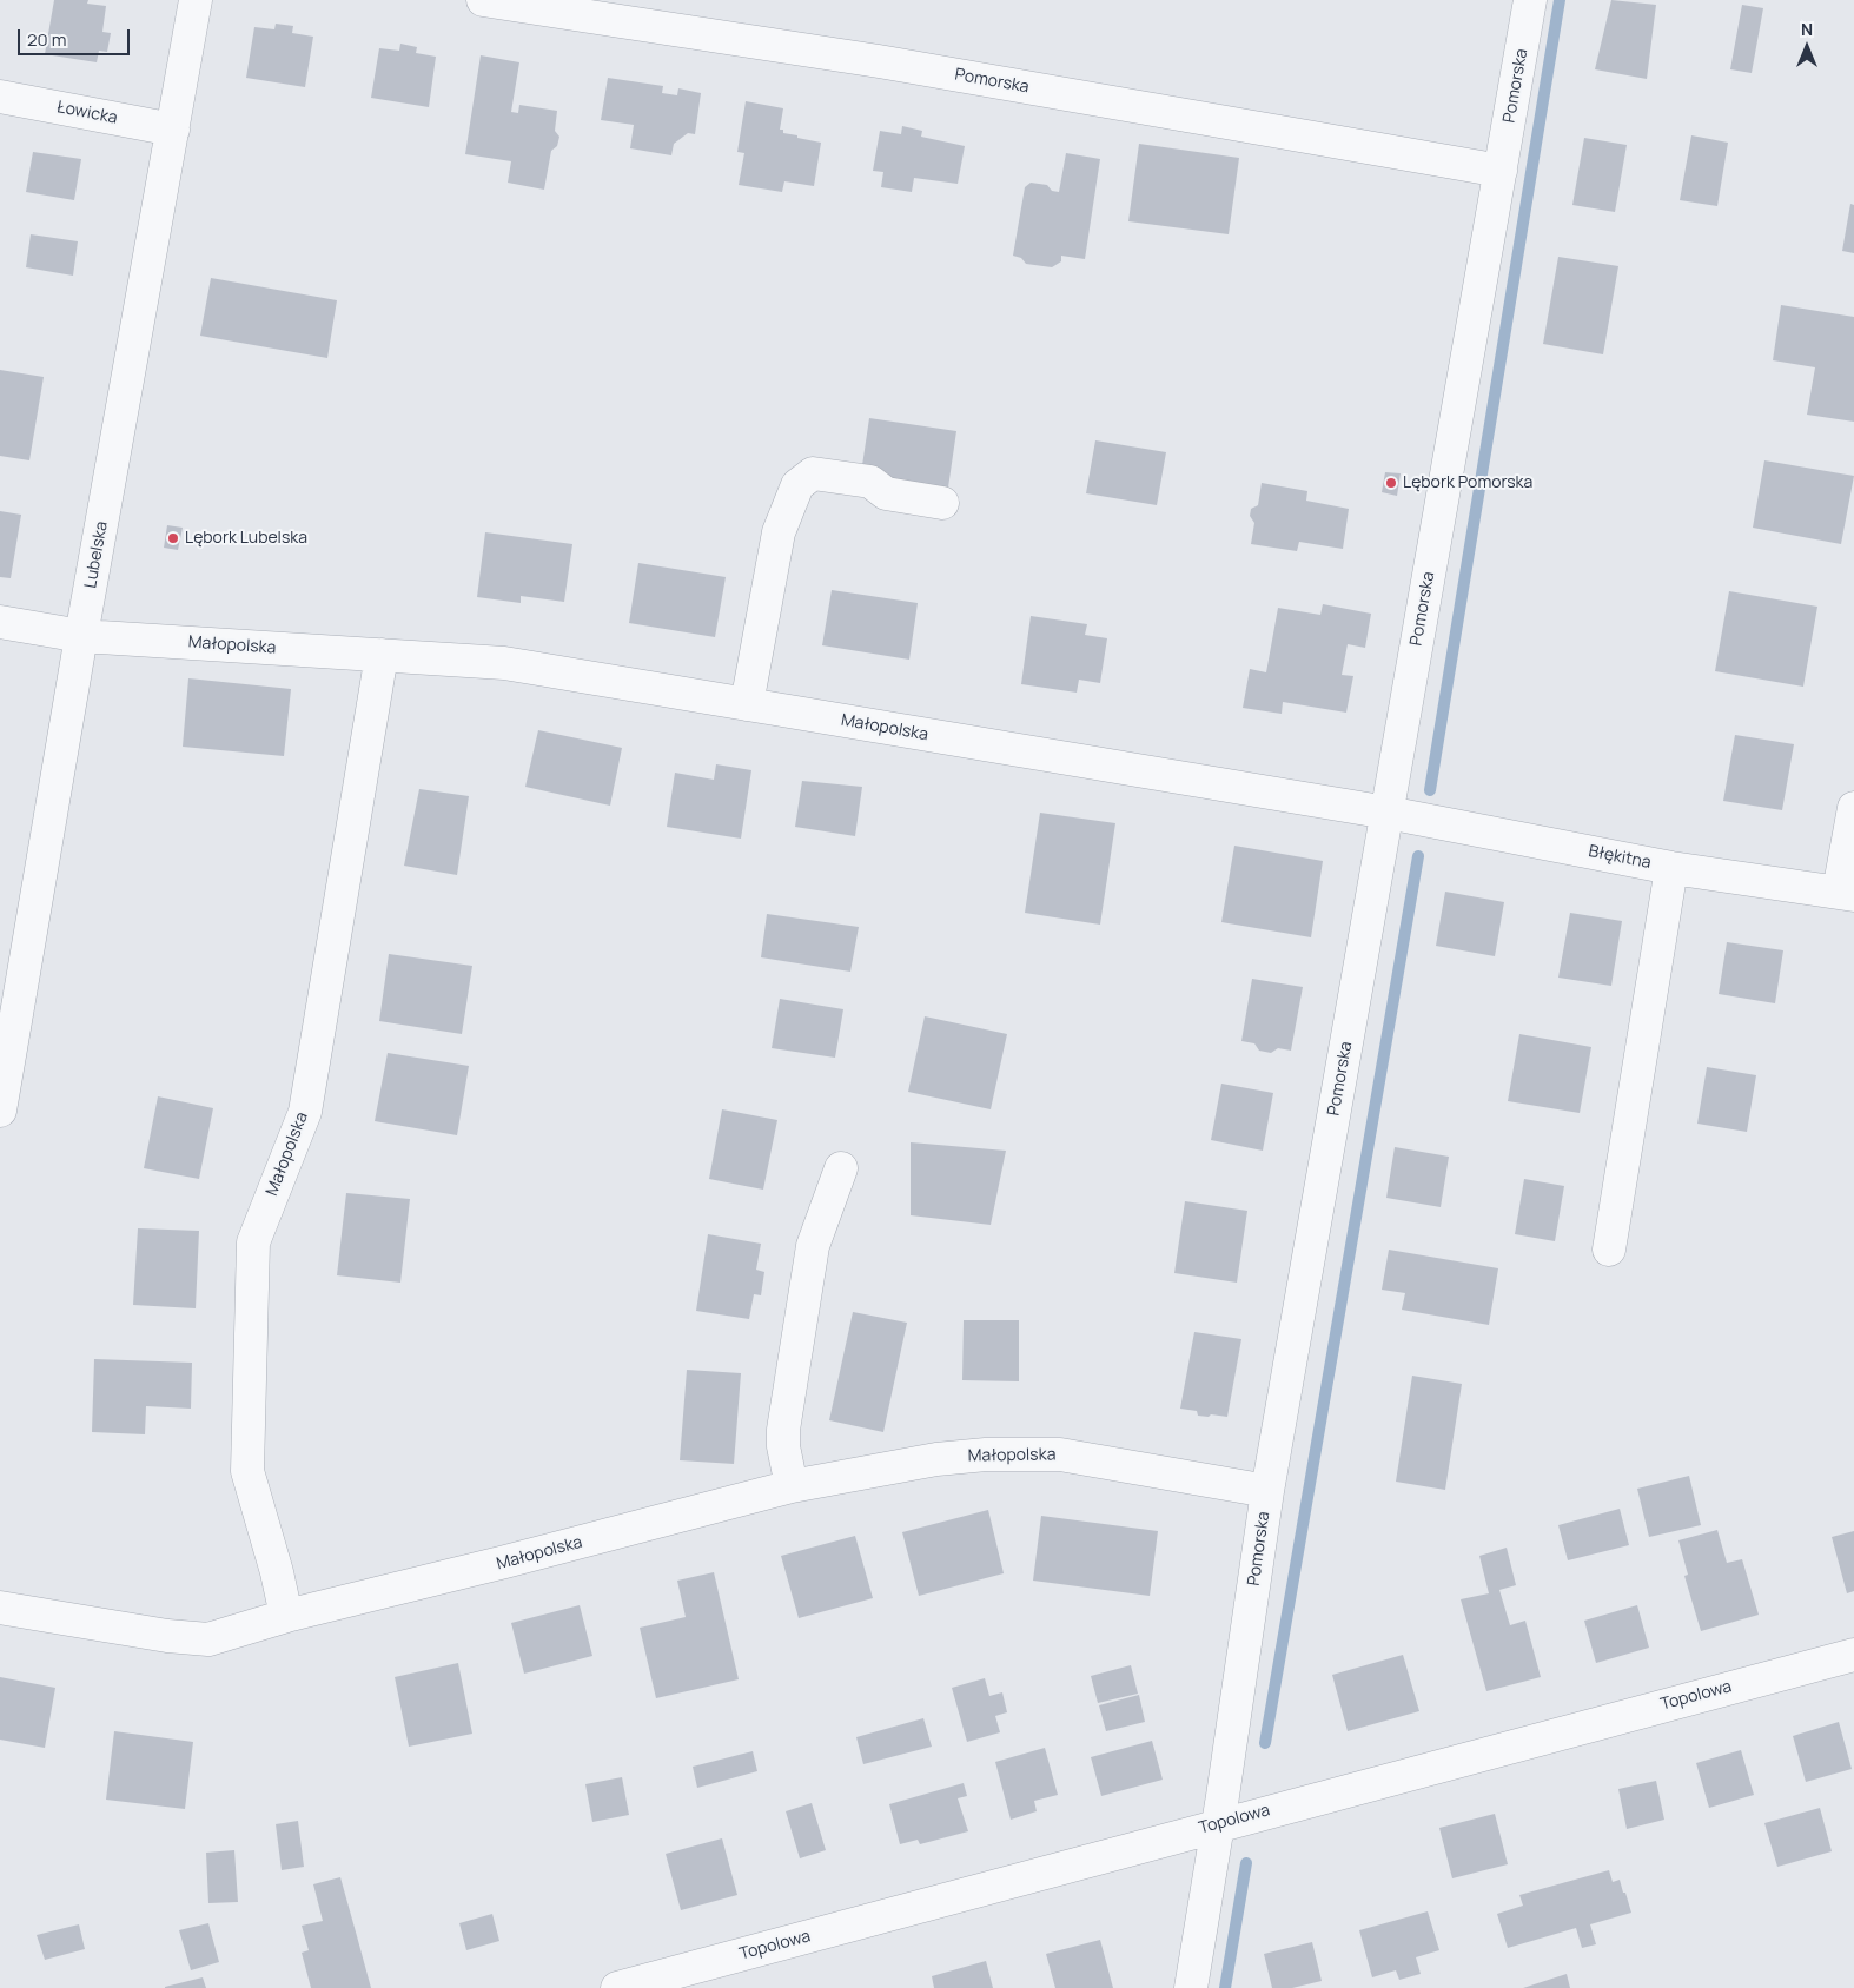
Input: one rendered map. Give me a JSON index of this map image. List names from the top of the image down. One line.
{"streets":{"street":["Pomorska","Łowicka","Lubelska","Małopolska","Błękitna","Topolowa"]},"crossings":[["Pomorska","Małopolska"],["Pomorska","Błękitna"],["Pomorska","Topolowa"],["Łowicka","Lubelska"],["Lubelska","Małopolska"],["Małopolska","Błękitna"]],"places":["Lębork Pomorska","Lębork Lubelska"],"scale_bar":"20 m","north":"top"}
